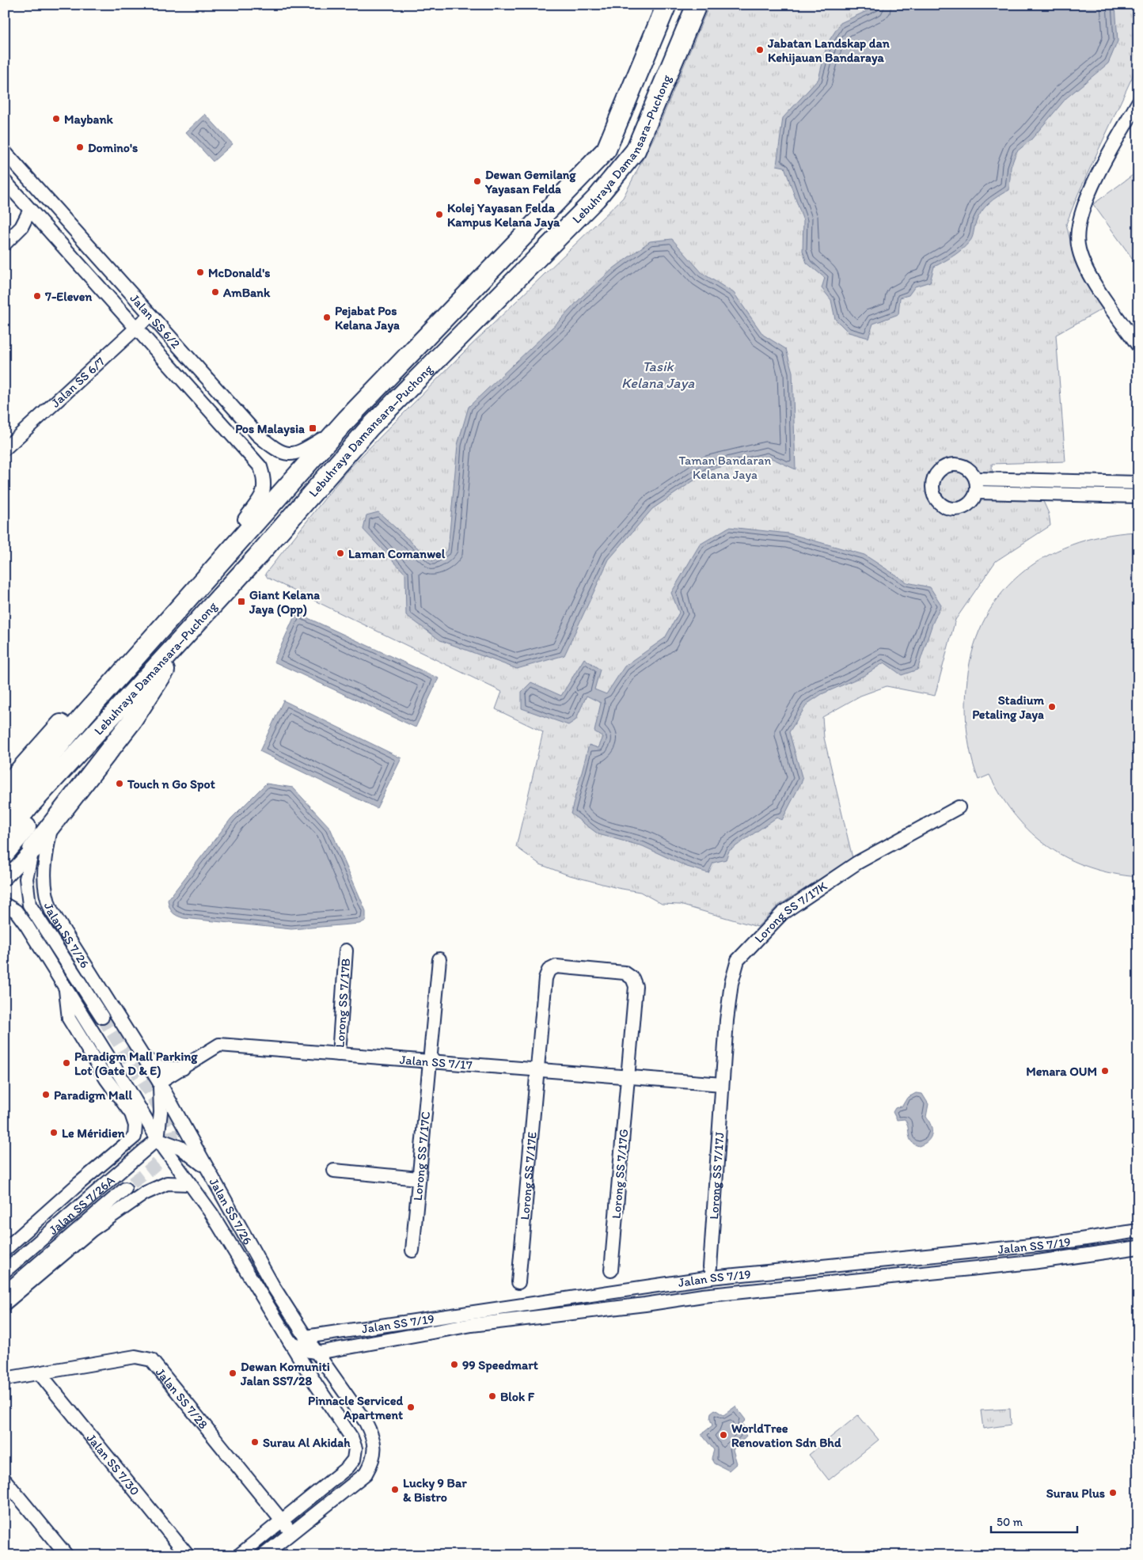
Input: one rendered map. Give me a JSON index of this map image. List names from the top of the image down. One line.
{"streets":{"highway":["Lebuhraya Damansara–Puchong"],"street":["Jalan SS 6/2","Jalan SS 6/7","Lorong SS 7/17K","Jalan SS 7/26","Lorong SS 7/17B","Jalan SS 7/17","Lorong SS 7/17C","Lorong SS 7/17G","Lorong SS 7/17E","Lorong SS 7/17J","Jalan SS 7/26A","Jalan SS 7/19","Jalan SS 7/28","Jalan SS 7/30"]},"crossings":[["Jalan SS 6/2","Jalan SS 6/7"],["Lorong SS 7/17K","Jalan SS 7/17"],["Lorong SS 7/17K","Lorong SS 7/17J"],["Jalan SS 7/26","Jalan SS 7/17"],["Jalan SS 7/26","Jalan SS 7/26A"],["Jalan SS 7/26","Jalan SS 7/19"],["Jalan SS 7/26","Jalan SS 7/28"],["Lorong SS 7/17B","Jalan SS 7/17"],["Jalan SS 7/17","Lorong SS 7/17C"],["Jalan SS 7/17","Lorong SS 7/17G"],["Jalan SS 7/17","Lorong SS 7/17E"],["Jalan SS 7/17","Lorong SS 7/17J"],["Lorong SS 7/17G","Lorong SS 7/17E"],["Jalan SS 7/28","Jalan SS 7/30"]],"water":["Tasik Kelana Jaya"],"parks":["Taman Bandaran Kelana Jaya"],"places":{"other":["Jabatan Landskap dan Kehijauan Bandaraya","Maybank","Domino's","Dewan Gemilang Yayasan Felda","Kolej Yayasan Felda Kampus Kelana Jaya","McDonald's","AmBank","7-Eleven","Pejabat Pos Kelana Jaya","Laman Comanwel","Stadium Petaling Jaya","Touch n Go Spot","Paradigm Mall Parking Lot (Gate D & E)","Menara OUM","Paradigm Mall","Le Méridien","99 Speedmart","Dewan Komuniti Jalan SS7/28","Blok F","Pinnacle Serviced Apartment","WorldTree Renovation Sdn Bhd","Surau Al Akidah","Lucky 9 Bar & Bistro","Surau Plus"],"transit":["Pos Malaysia","Giant Kelana Jaya (Opp)"]},"scale_bar":"50 m"}
